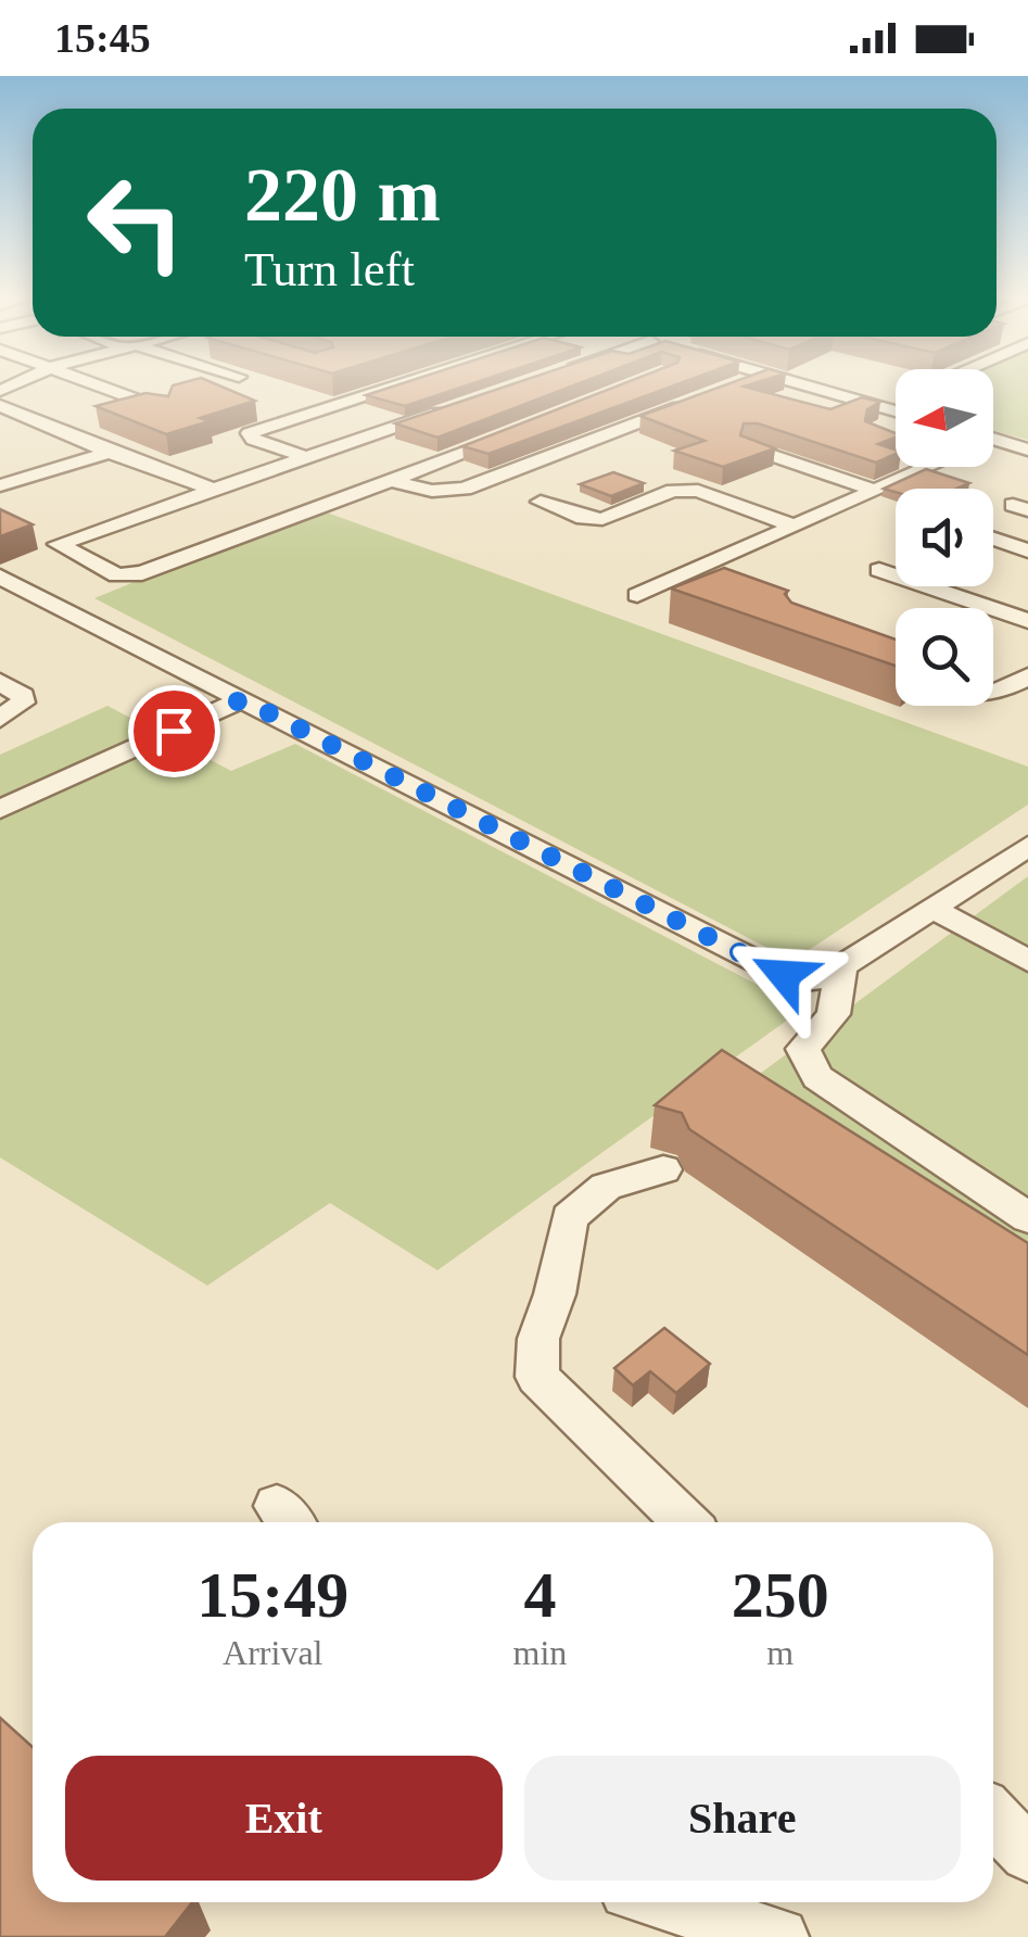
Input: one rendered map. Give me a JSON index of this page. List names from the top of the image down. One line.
{"north":"left","page":{"status":"15:45","turn":["220 m","Turn left"],"eta":["15:49","Arrival","4","min","250","m"],"buttons":["Exit","Share"]}}
